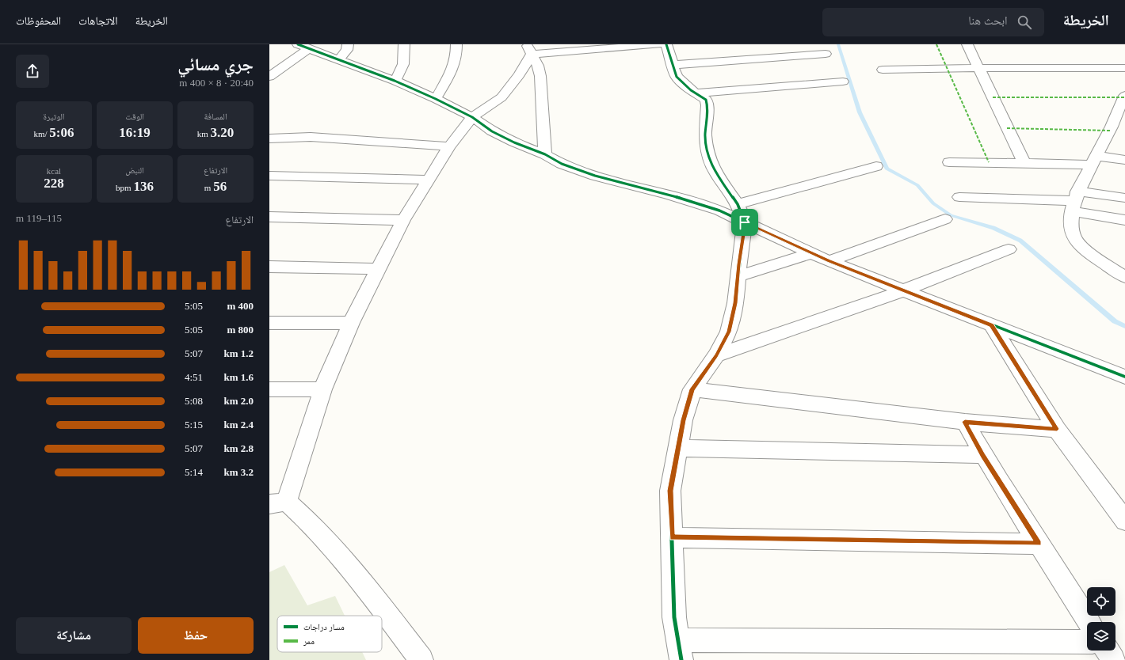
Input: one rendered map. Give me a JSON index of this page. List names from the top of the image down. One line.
{"legend":["مسار دراجات","ممر"],"page":{"header":"الخريطة","search":"ابحث هنا","nav":["الخريطة","الاتجاهات","المحفوظات"],"heading":["جري مسائي","20:40 · 8 × 400 m"],"stats":[["المسافة","3.20 km"],["الوقت","16:19"],["الوتيرة","5:06 /km"],["الارتفاع","56 m"],["النبض","136 bpm"],["kcal","228"]],"chart":["الارتفاع","115–119 m"],"list":[{"name":"400 m","note":"5:05"},{"name":"800 m","note":"5:05"},{"name":"1.2 km","note":"5:07"},{"name":"1.6 km","note":"4:51"},{"name":"2.0 km","note":"5:08"},{"name":"2.4 km","note":"5:15"},{"name":"2.8 km","note":"5:07"},{"name":"3.2 km","note":"5:14"}],"buttons":["حفظ","مشاركة"]}}
